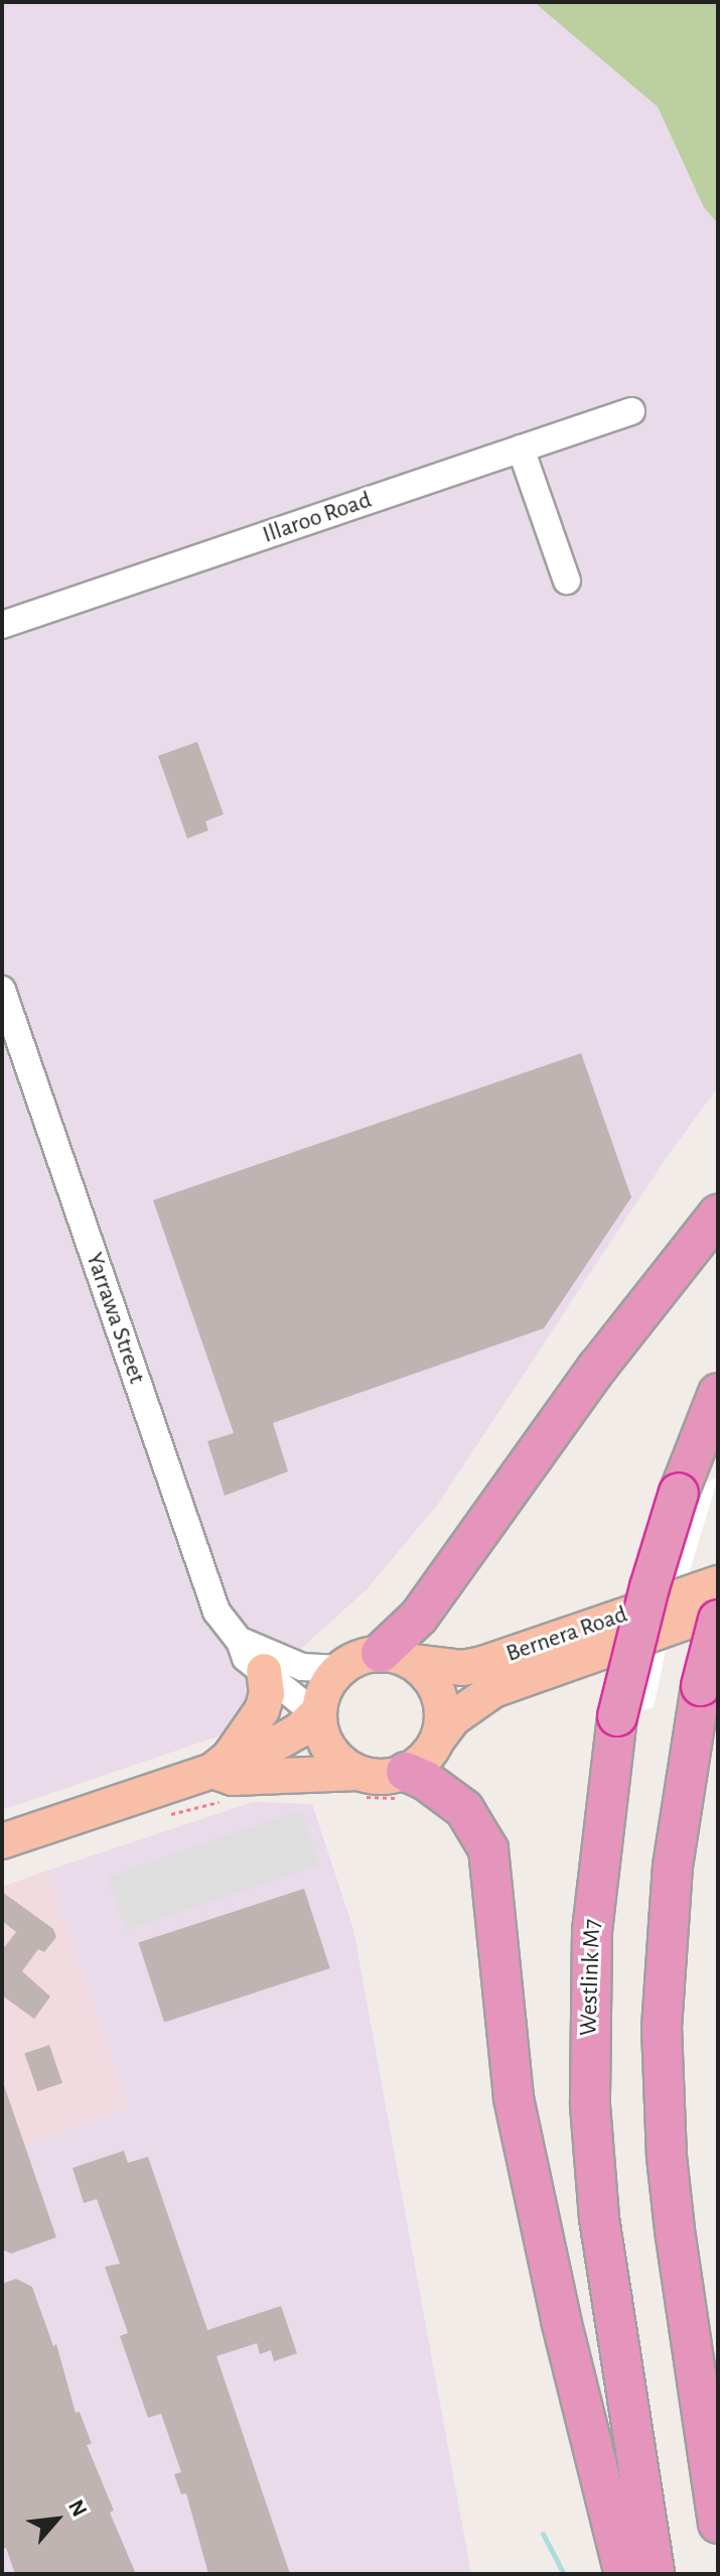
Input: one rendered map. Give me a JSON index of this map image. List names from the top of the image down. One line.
{"streets":{"highway":["Westlink M7"],"main road":["Bernera Road"],"street":["Illaroo Road","Yarrawa Street"]},"crossings":[["Yarrawa Street","Bernera Road"]],"north":"top right"}
